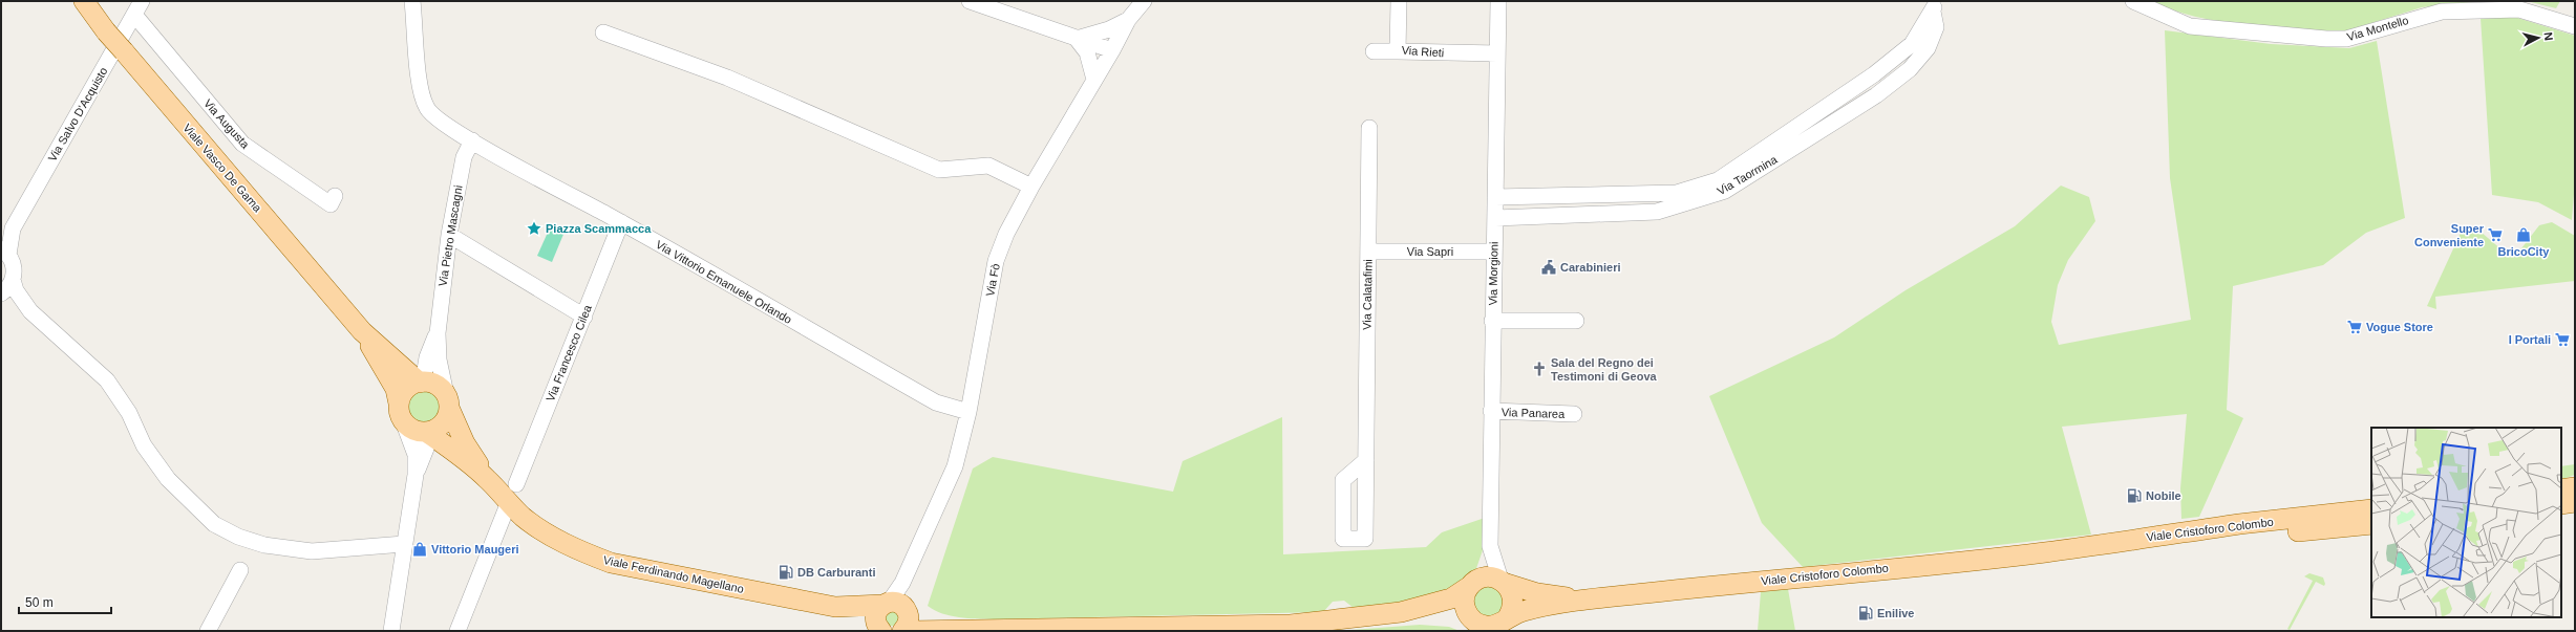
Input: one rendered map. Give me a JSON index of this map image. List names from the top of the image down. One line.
{"streets":{"main road":["Viale Vasco De Gama","Viale Cristoforo Colombo","Viale Ferdinando Magellano"],"street":["Via Montello","Via Rieti","Via Salvo D'Acquisto","Via Augusta","Via Taormina","Via Pietro Mascagni","Via Sapri","Via Morgioni","Via Fò","Via Vittorio Emanuele Orlando","Via Calatafimi","Via Francesco Cilea","Via Panarea"]},"crossings":[["Via Rieti","Via Morgioni"],["Via Salvo D'Acquisto","Via Augusta"],["Via Taormina","Via Morgioni"],["Via Pietro Mascagni","Via Vittorio Emanuele Orlando"],["Via Sapri","Via Morgioni"],["Via Sapri","Via Calatafimi"],["Via Morgioni","Via Panarea"],["Via Fò","Via Vittorio Emanuele Orlando"],["Via Vittorio Emanuele Orlando","Via Francesco Cilea"],["Via Francesco Cilea","Viale Ferdinando Magellano"]],"places":{"place":["Piazza Scammacca"],"supermarket":["Super Conveniente","Vogue Store","I Portali"],"shop":["BricoCity","Vittorio Maugeri"],"public building":["Carabinieri"],"church":["Sala del Regno dei Testimoni di Geova"],"fuel station":["Nobile","DB Carburanti","Enilive"]},"scale_bar":"50 m","north":"right"}
